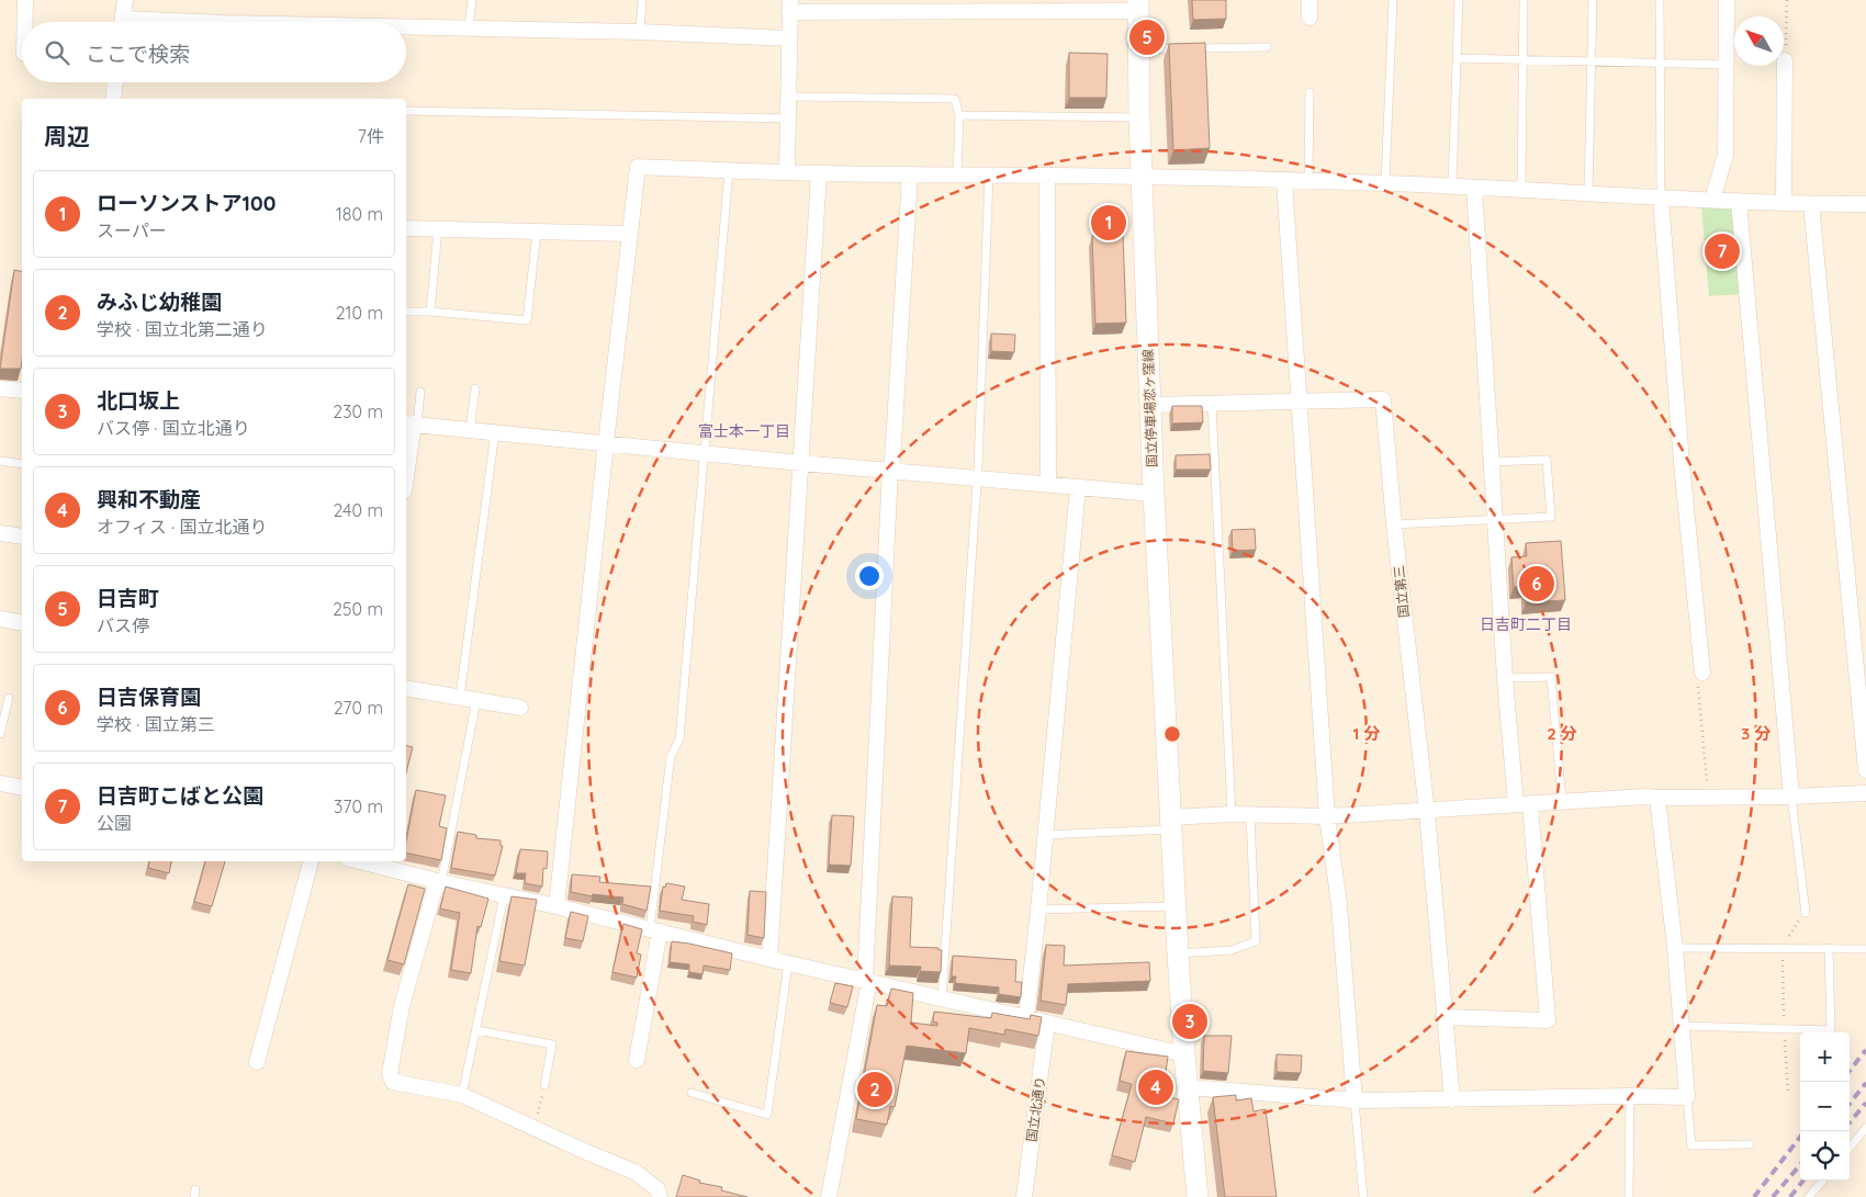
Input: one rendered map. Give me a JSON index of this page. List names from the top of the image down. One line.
{"streets":{"main road":["国立停車場恋ヶ窪線"],"street":["国立第三","国立北通り"]},"crossings":[["国立停車場恋ヶ窪線","国立第三"]],"districts":["富士本一丁目","日吉町二丁目"],"north":"top left","page":{"pins":["5","1","7","6","3","4","2"],"search":"ここで検索","heading":["周辺","7件"],"list":[{"mark":"1","name":"ローソンストア100","note":"スーパー","value":"180 m"},{"mark":"2","name":"みふじ幼稚園","note":"学校 · 国立北第二通り","value":"210 m"},{"mark":"3","name":"北口坂上","note":"バス停 · 国立北通り","value":"230 m"},{"mark":"4","name":"興和不動産","note":"オフィス · 国立北通り","value":"240 m"},{"mark":"5","name":"日吉町","note":"バス停","value":"250 m"},{"mark":"6","name":"日吉保育園","note":"学校 · 国立第三","value":"270 m"},{"mark":"7","name":"日吉町こばと公園","note":"公園","value":"370 m"}],"map_buttons":["+","−"]},"rings":["1 分","2 分","3 分"]}
